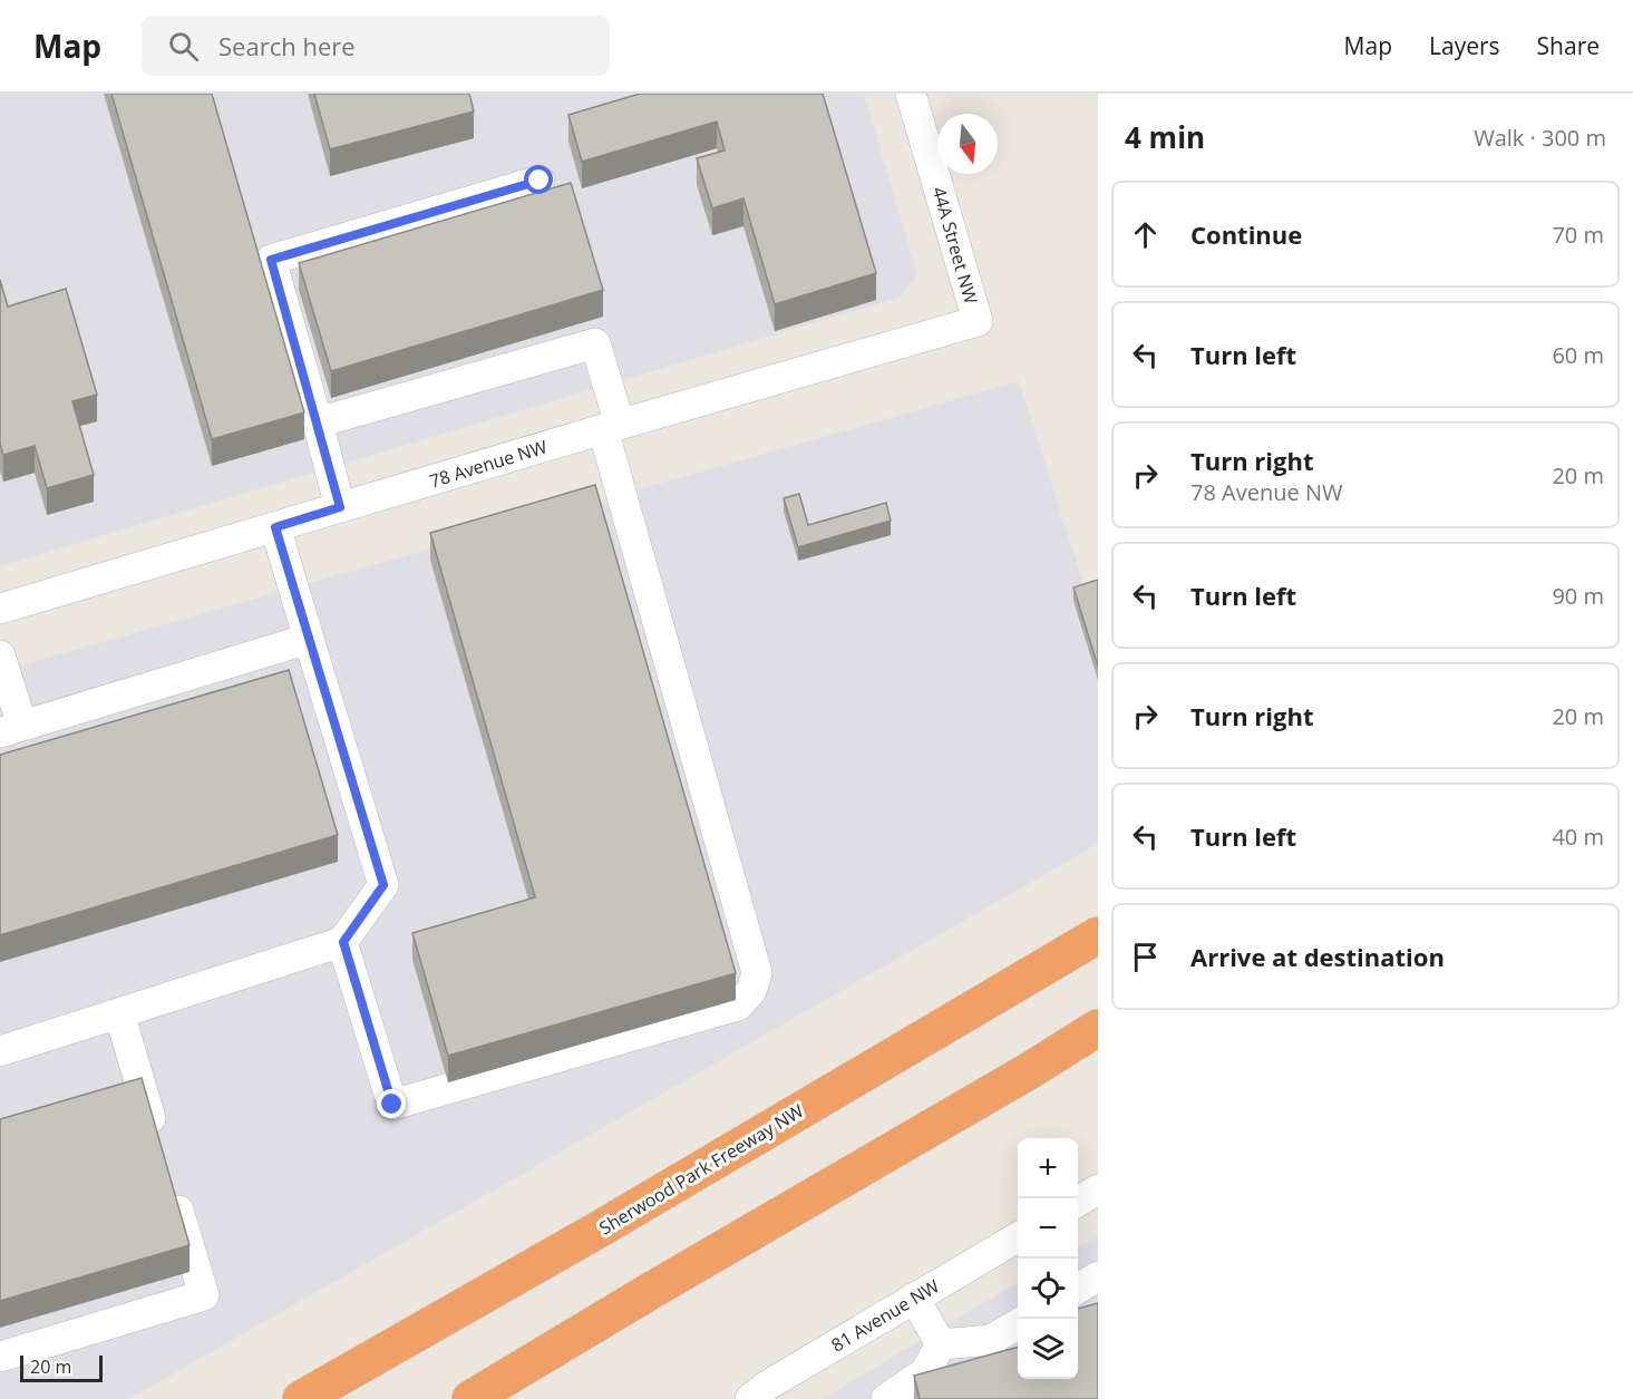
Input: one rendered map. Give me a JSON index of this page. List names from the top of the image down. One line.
{"streets":{"highway":["Sherwood Park Freeway NW"],"street":["44A Street NW","78 Avenue NW","81 Avenue NW"]},"crossings":[["44A Street NW","78 Avenue NW"]],"scale_bar":"20 m","north":"bottom","page":{"header":"Map","search":"Search here","nav":["Map","Layers","Share"],"heading":["4 min","Walk · 300 m"],"list":[["Continue","70 m"],["Turn left","60 m"],["Turn right","78 Avenue NW","20 m"],["Turn left","90 m"],["Turn right","20 m"],["Turn left","40 m"],"Arrive at destination"],"map_buttons":["+","−"],"scale":"20 m"}}
